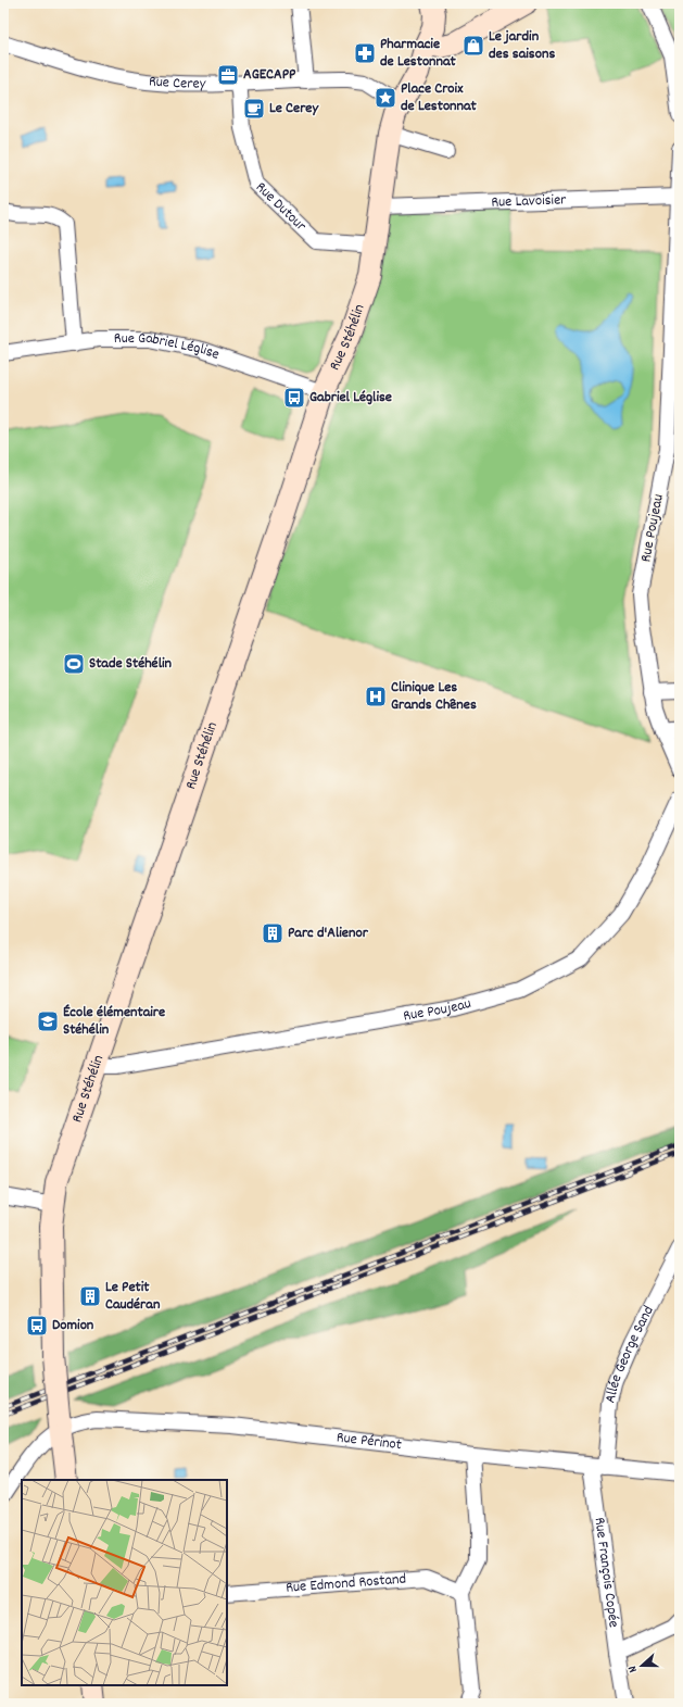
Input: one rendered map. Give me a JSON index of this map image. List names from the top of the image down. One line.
{"streets":{"street":["Rue Cerey","Rue Lavoisier","Rue Dutour","Rue Stéhélin","Rue Gabriel Léglise","Rue Poujeau","Allée George Sand","Rue Périnot","Rue François Copée","Rue Edmond Rostand"]},"crossings":[["Rue Cerey","Rue Dutour"],["Rue Cerey","Rue Stéhélin"],["Rue Lavoisier","Rue Stéhélin"],["Rue Lavoisier","Rue Poujeau"],["Rue Dutour","Rue Stéhélin"],["Rue Stéhélin","Rue Gabriel Léglise"],["Rue Stéhélin","Rue Poujeau"],["Rue Stéhélin","Rue Périnot"],["Allée George Sand","Rue Périnot"],["Allée George Sand","Rue François Copée"],["Rue Périnot","Rue François Copée"]],"places":{"shop":["Le jardin des saisons"],"pharmacy":["Pharmacie de Lestonnat"],"office":["AGECAPP"],"place":["Place Croix de Lestonnat"],"cafe":["Le Cerey"],"bus stop":["Gabriel Léglise","Domion"],"sports":["Stade Stéhélin"],"hospital":["Clinique Les Grands Chênes"],"building":["Parc d'Alienor","Le Petit Caudéran"],"school or university":["École élémentaire Stéhélin"]},"north":"left"}
